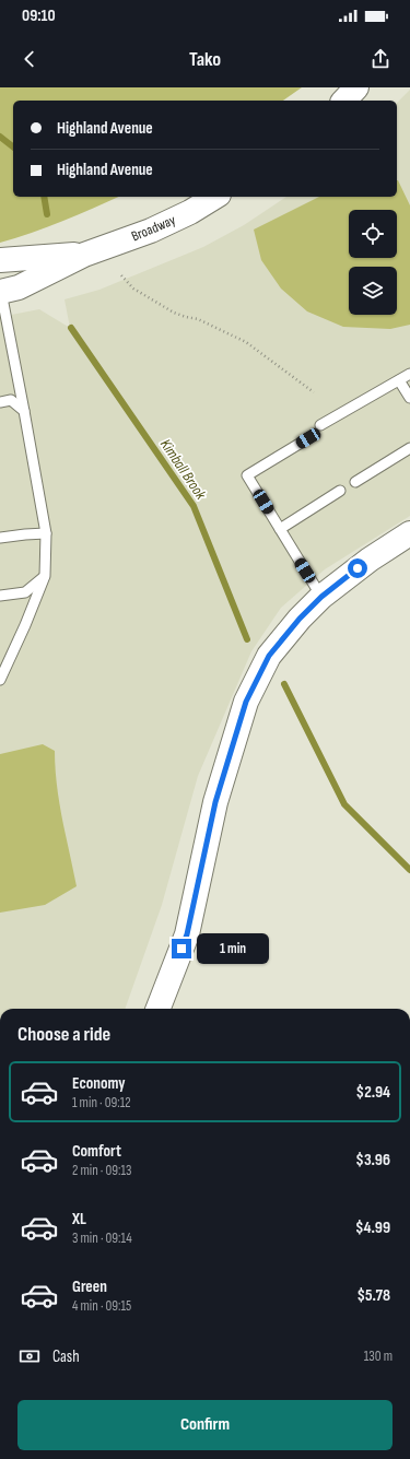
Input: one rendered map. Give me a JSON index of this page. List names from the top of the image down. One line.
{"streets":{"street":["Broadway"]},"water":["Kimball Brook"],"page":{"status":"09:10","header":"Tako","banner":["Highland Avenue","Highland Avenue"],"bubble":"1 min","heading":"Choose a ride","list":[{"name":"Economy","note":"1 min · 09:12","value":"$2.94"},{"name":"Comfort","note":"2 min · 09:13","value":"$3.96"},{"name":"XL","note":"3 min · 09:14","value":"$4.99"},{"name":"Green","note":"4 min · 09:15","value":"$5.78"}],"pay":["Cash","130 m"],"buttons":"Confirm"}}
